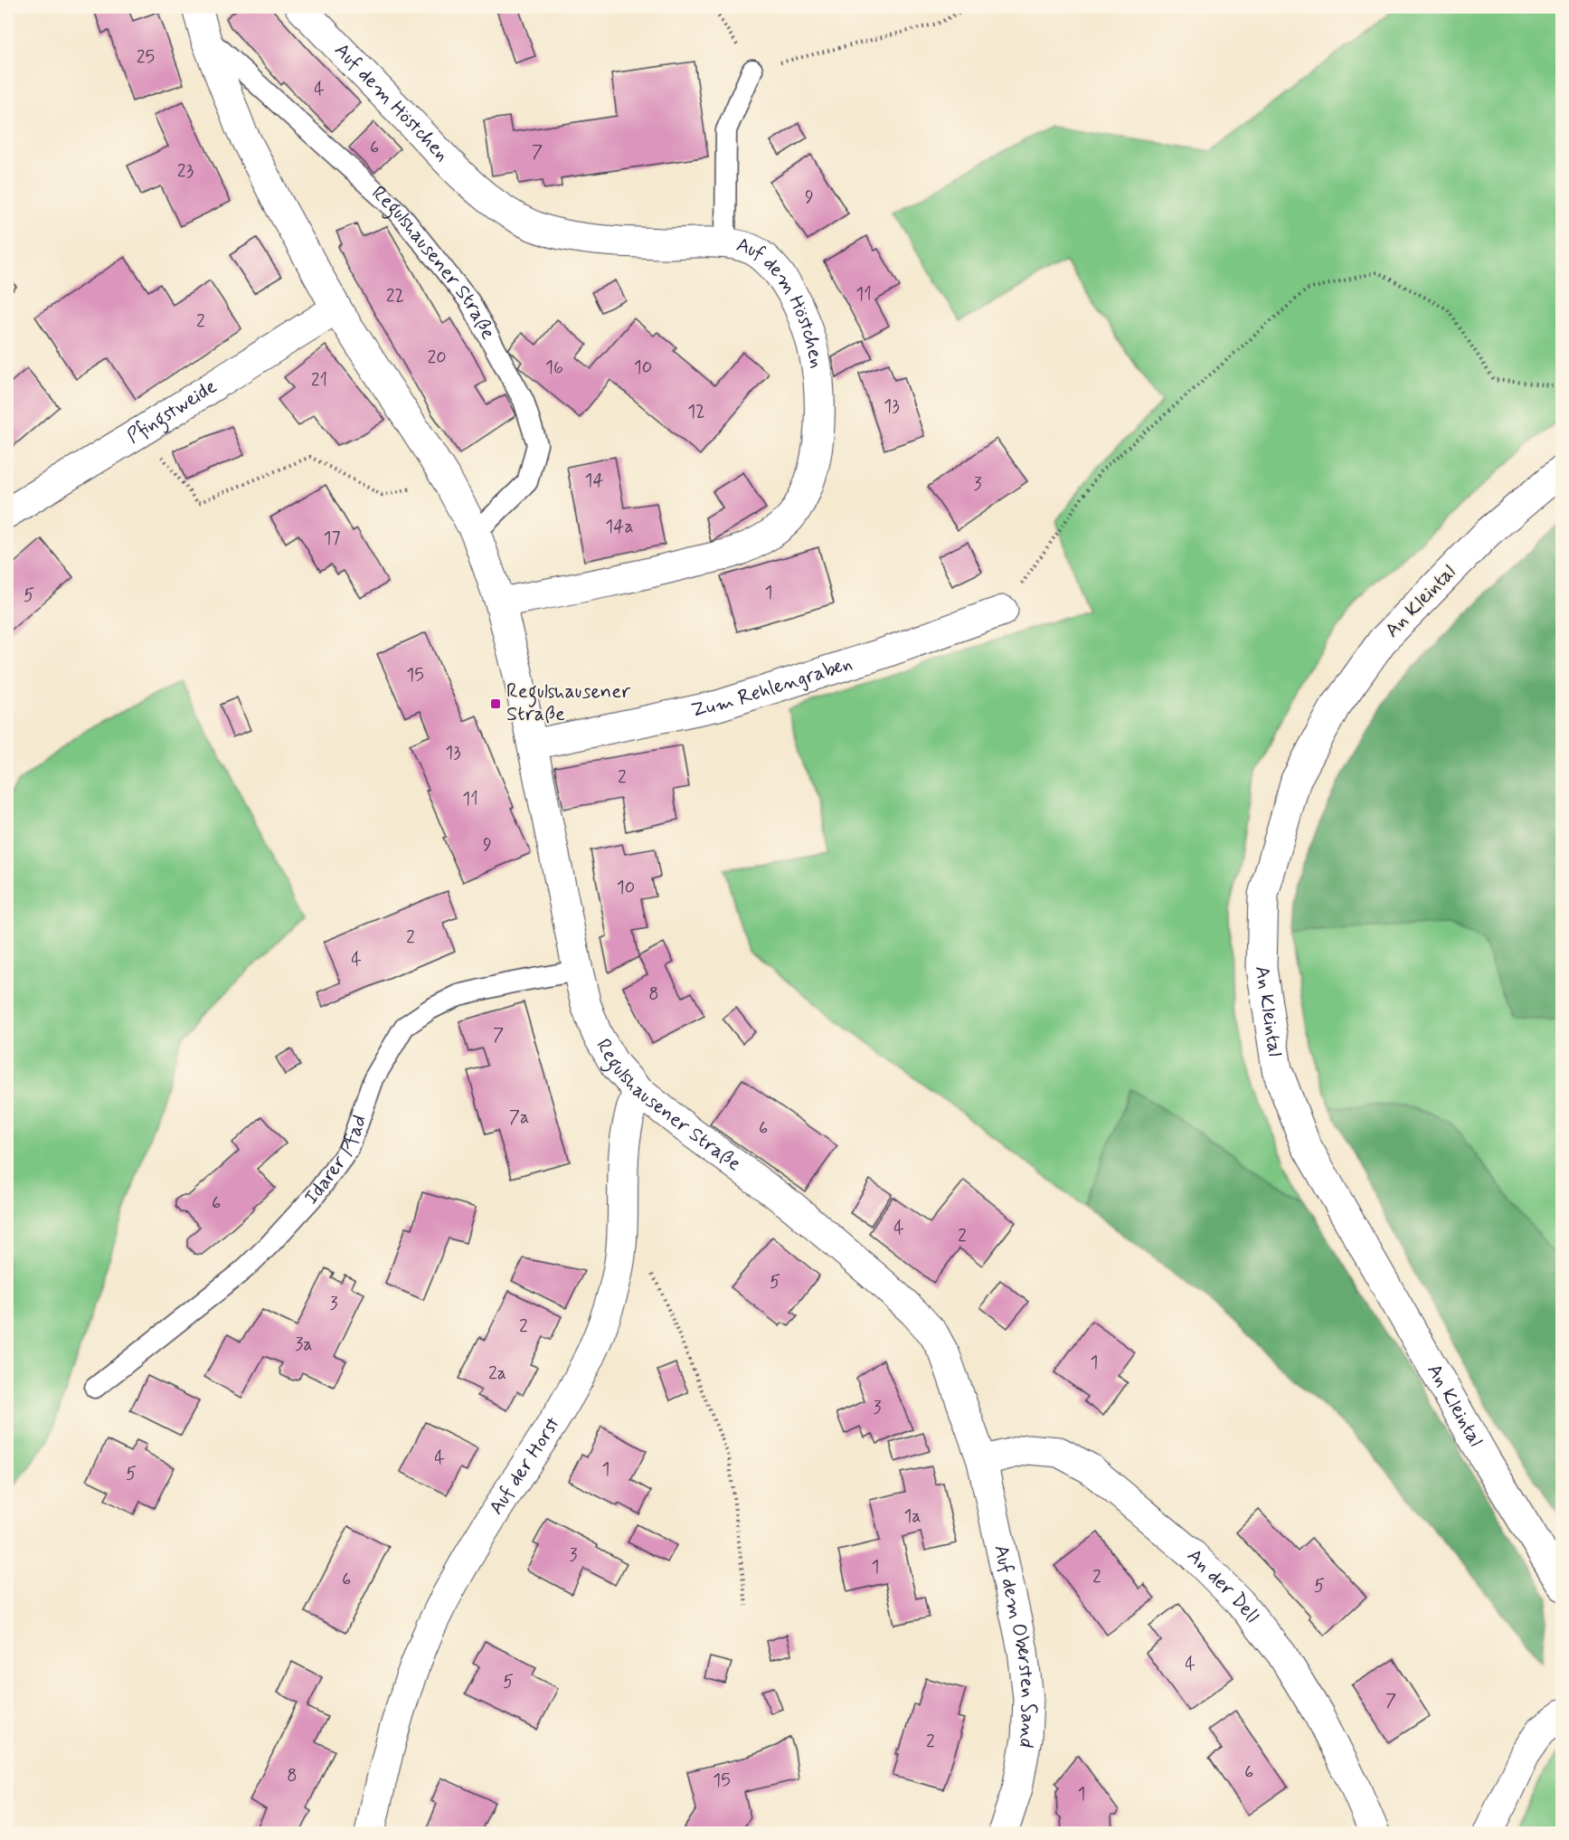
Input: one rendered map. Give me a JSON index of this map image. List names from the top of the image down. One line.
{"streets":{"street":["Auf dem Höstchen","Regulshausener Straße","Pfingstweide","An Kleintal","Zum Rehlengraben","Auf der Horst","An der Dell","Auf dem Obersten Sand"],"lane":["Idarer Pfad"]},"crossings":[["Auf dem Höstchen","Regulshausener Straße"],["Regulshausener Straße","Pfingstweide"],["Regulshausener Straße","Zum Rehlengraben"],["Regulshausener Straße","Idarer Pfad"],["Regulshausener Straße","Auf der Horst"],["Regulshausener Straße","An der Dell"],["Regulshausener Straße","Auf dem Obersten Sand"],["An der Dell","Auf dem Obersten Sand"]],"places":{"transit":["Regulshausener Straße"]},"house_numbers":["25","4","6","7","23","9","11","22","2","20","16","10","21","13","12","14","3","14a","17","1","5","15","13","2","11","9","10","2","4","8","7","7a","6","6","4","2","5","3","2","3a","1","2a","3","4","1","5","1a","3","1","2","6","5","4","5","7","2","6","8","15","1"]}
